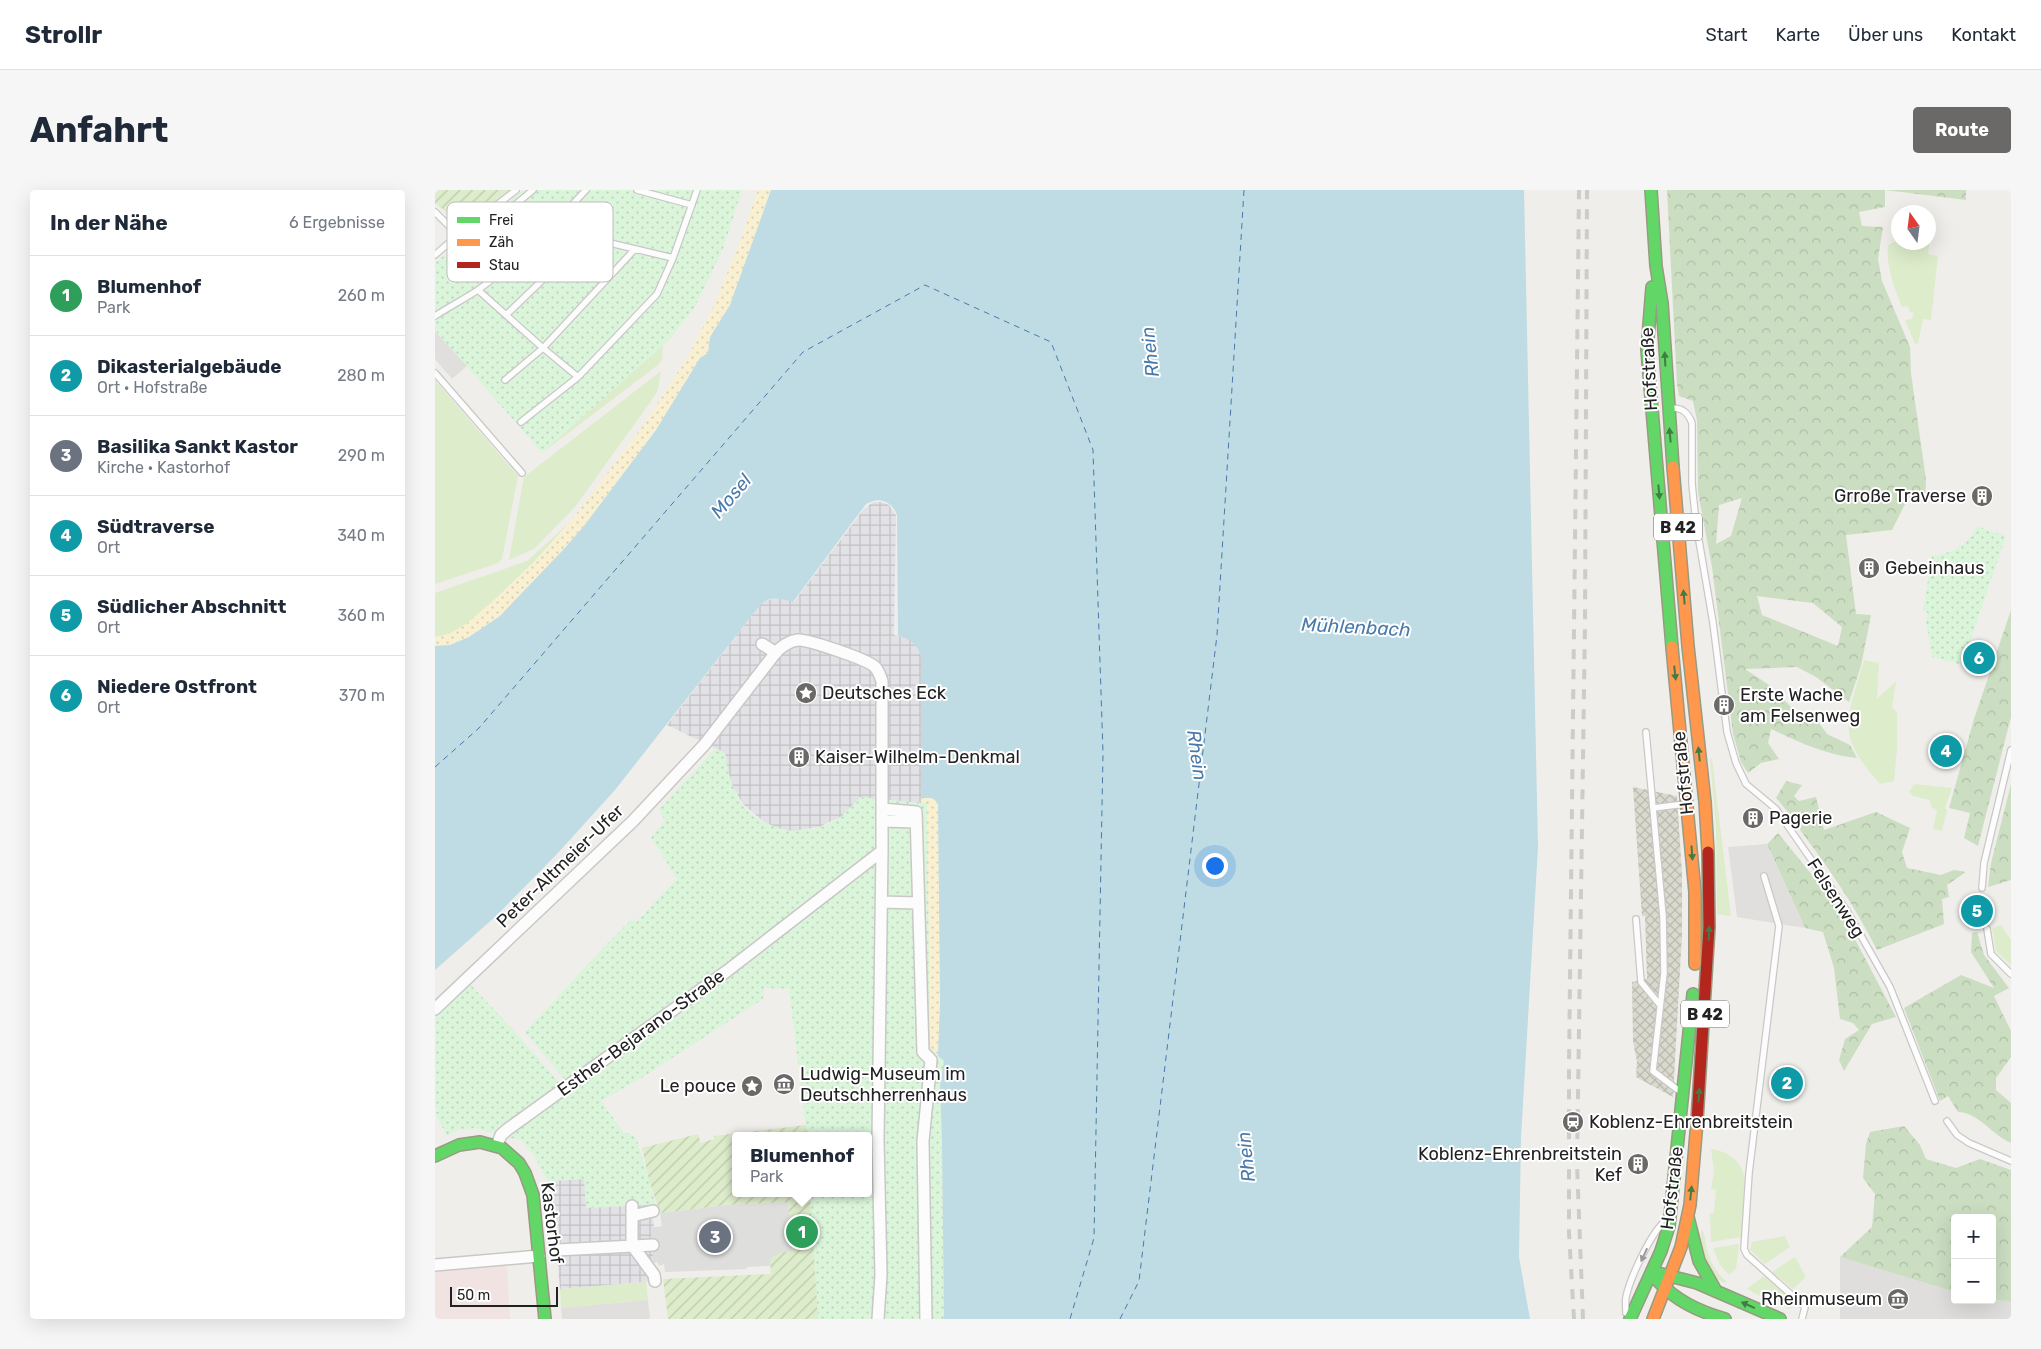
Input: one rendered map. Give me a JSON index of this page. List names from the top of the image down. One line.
{"streets":{"main road":["Hofstraße","B 42","Kastorhof"],"street":["Peter-Altmeier-Ufer","Esther-Bejarano-Straße"],"lane":["Felsenweg"]},"crossings":[["Hofstraße","B 42"],["Hofstraße","Felsenweg"],["Esther-Bejarano-Straße","Kastorhof"]],"water":["Rhein","Mosel","Mühlenbach"],"places":{"building":["Grroße Traverse","Gebeinhaus","Erste Wache am Felsenweg","Kaiser-Wilhelm-Denkmal","Pagerie","Koblenz-Ehrenbreitstein Kef"],"place":["Deutsches Eck","Le pouce"],"museum":["Ludwig-Museum im Deutschherrenhaus","Rheinmuseum"],"station":["Koblenz-Ehrenbreitstein"]},"legend":["Frei","Zäh","Stau"],"scale_bar":"50 m","north":"top","page":{"header":"Strollr","nav":["Start","Karte","Über uns","Kontakt"],"buttons":"Route","title":"Anfahrt","heading":["In der Nähe","6 Ergebnisse"],"list":[{"mark":"1","name":"Blumenhof","note":"Park","value":"260 m"},{"mark":"2","name":"Dikasterialgebäude","note":"Ort · Hofstraße","value":"280 m"},{"mark":"3","name":"Basilika Sankt Kastor","note":"Kirche · Kastorhof","value":"290 m"},{"mark":"4","name":"Südtraverse","note":"Ort","value":"340 m"},{"mark":"5","name":"Südlicher Abschnitt","note":"Ort","value":"360 m"},{"mark":"6","name":"Niedere Ostfront","note":"Ort","value":"370 m"}],"pins":["6","4","5","2","1","3"],"popup":["Blumenhof","Park"],"map_buttons":["+","−"],"scale":"50 m"}}
